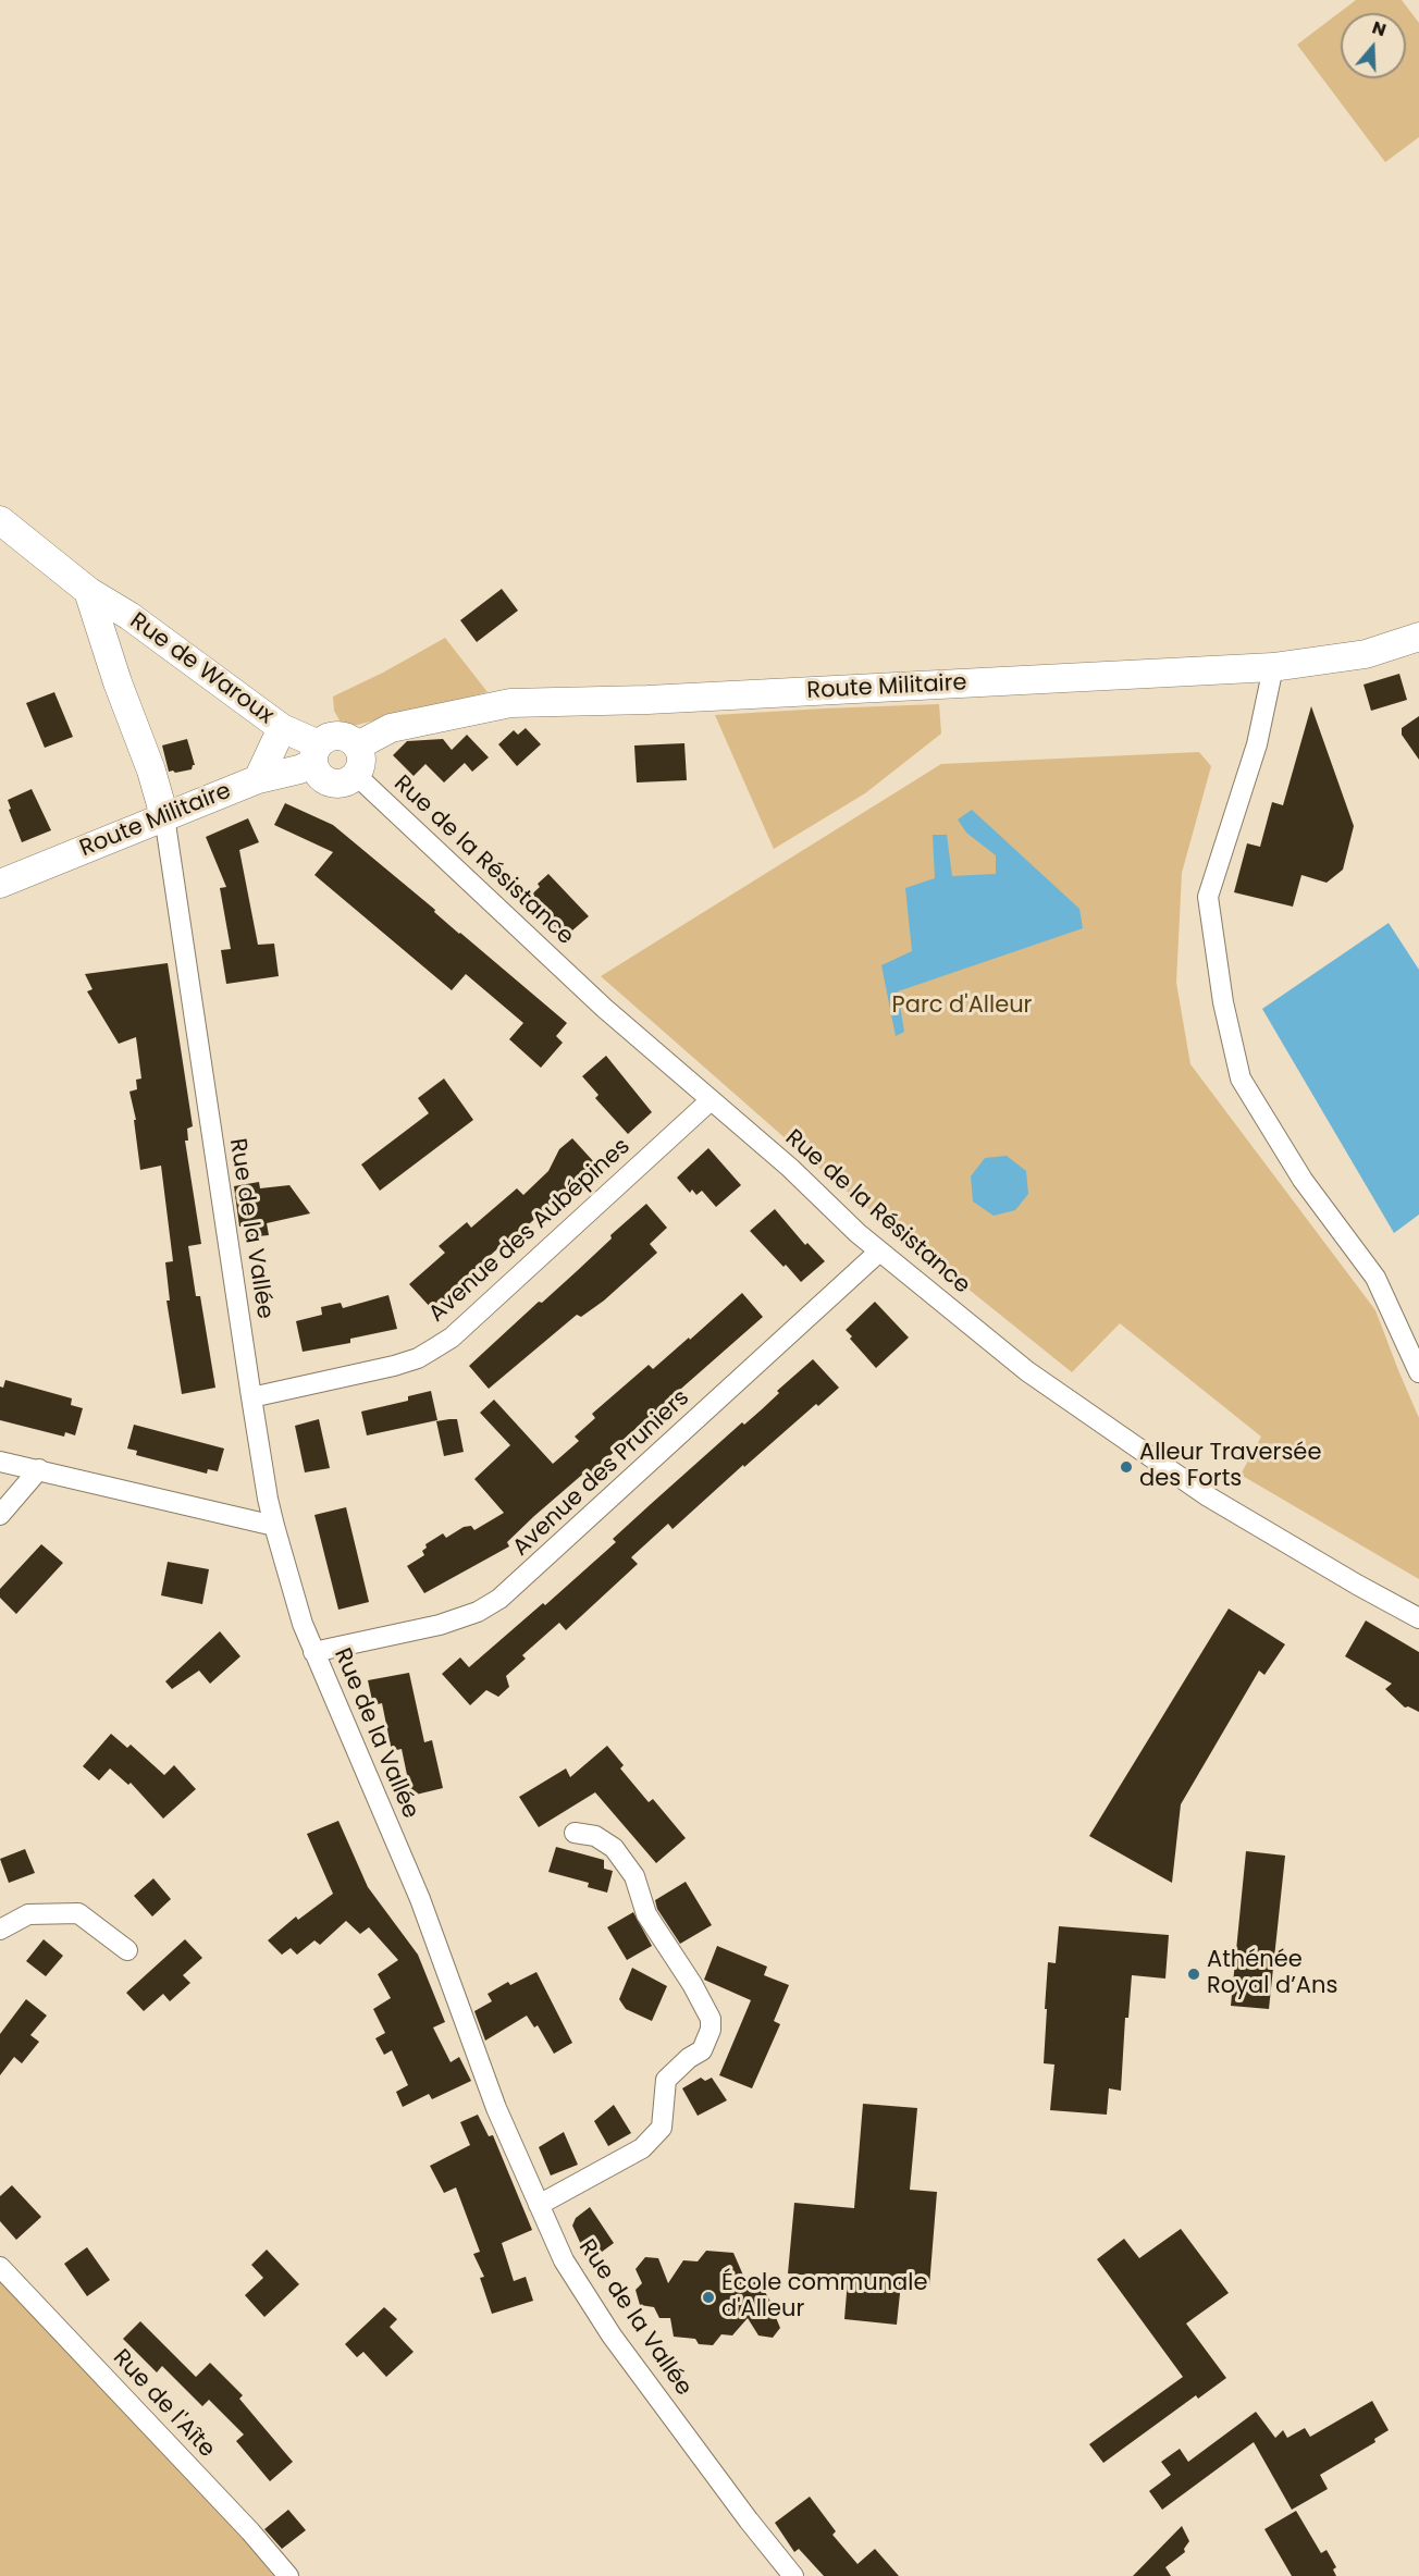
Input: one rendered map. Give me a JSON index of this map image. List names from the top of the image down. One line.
{"streets":{"street":["Rue de Waroux","Route Militaire","Rue de la Résistance","Rue de la Vallée","Avenue des Aubépines","Avenue des Pruniers","Rue de l'Aîte"]},"crossings":[["Rue de Waroux","Route Militaire"],["Rue de Waroux","Rue de la Résistance"],["Rue de Waroux","Rue de la Vallée"],["Route Militaire","Rue de la Résistance"],["Route Militaire","Rue de la Vallée"],["Rue de la Résistance","Avenue des Aubépines"],["Rue de la Résistance","Avenue des Pruniers"],["Rue de la Vallée","Avenue des Aubépines"],["Rue de la Vallée","Avenue des Pruniers"]],"parks":["Parc d'Alleur"],"places":["Alleur Traversée des Forts","Athénée Royal d’Ans","École communale d'Alleur"],"north":"top"}
